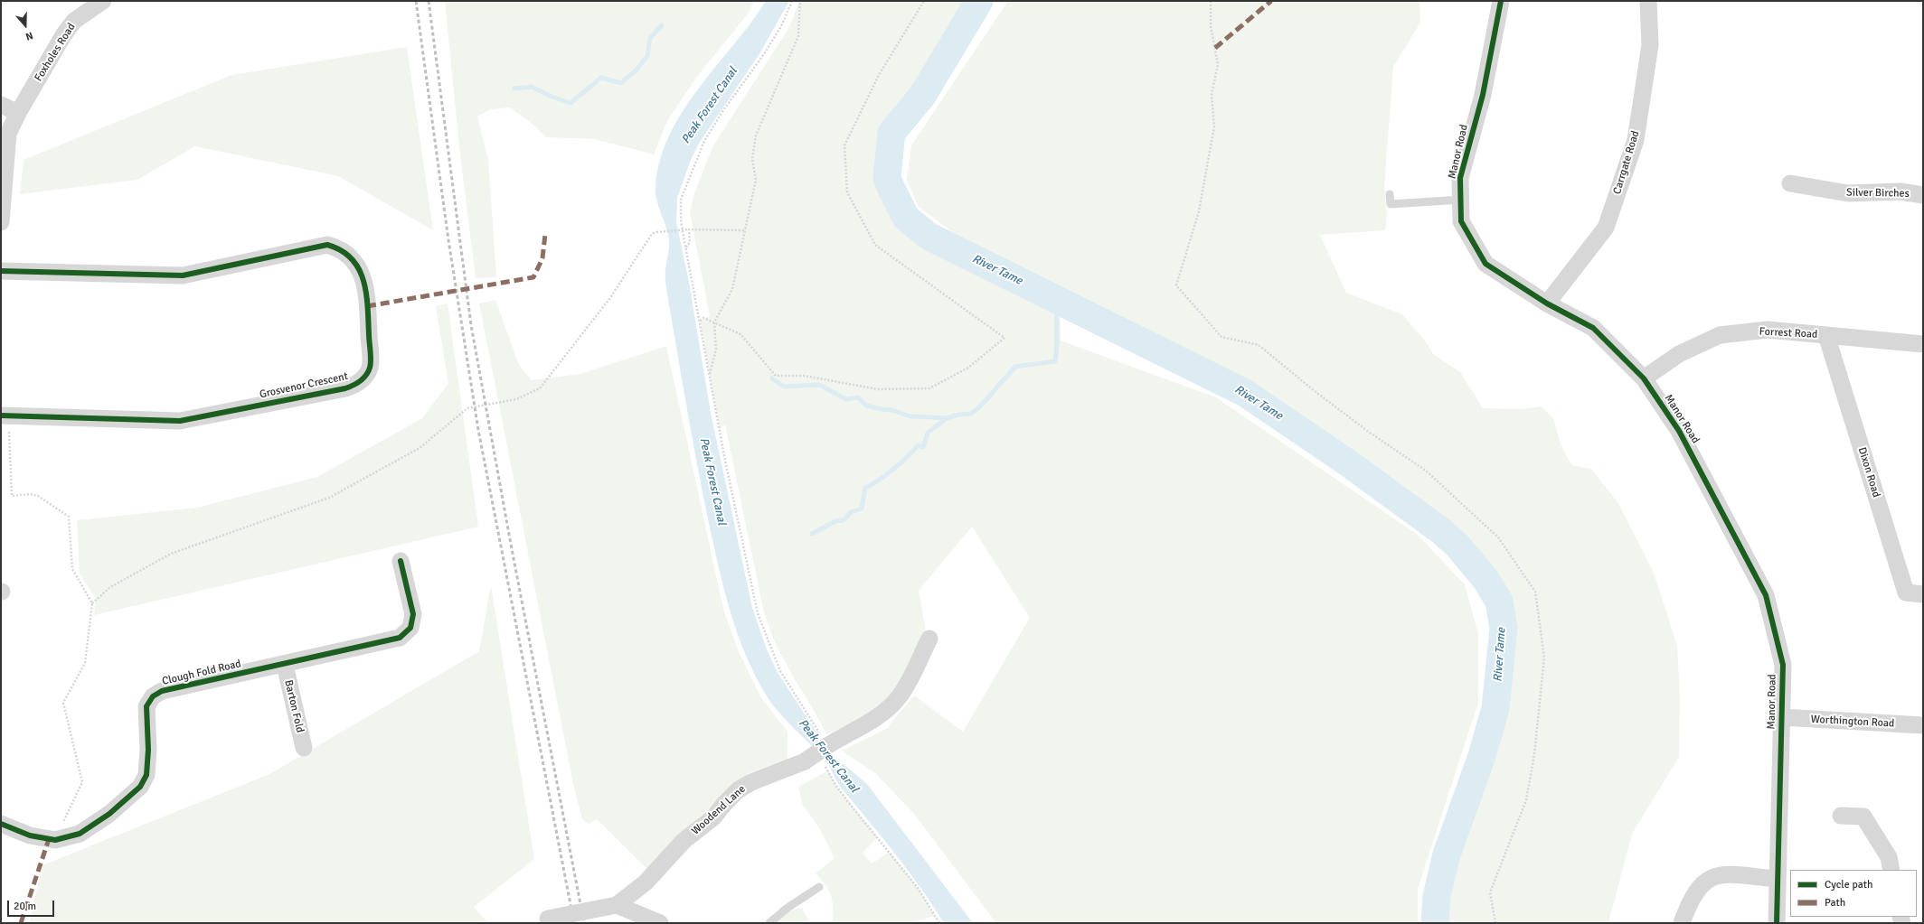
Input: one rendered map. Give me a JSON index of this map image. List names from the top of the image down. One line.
{"streets":{"street":["Foxholes Road","Manor Road","Carrgate Road","Silver Birches","Forrest Road","Grosvenor Crescent","Dixon Road","Clough Fold Road","Barton Fold","Worthington Road","Woodend Lane"]},"crossings":[["Manor Road","Carrgate Road"],["Manor Road","Forrest Road"],["Manor Road","Worthington Road"],["Forrest Road","Dixon Road"],["Clough Fold Road","Barton Fold"]],"water":["Peak Forest Canal","River Tame"],"legend":["Cycle path","Path"],"scale_bar":"20 m","north":"bottom"}
